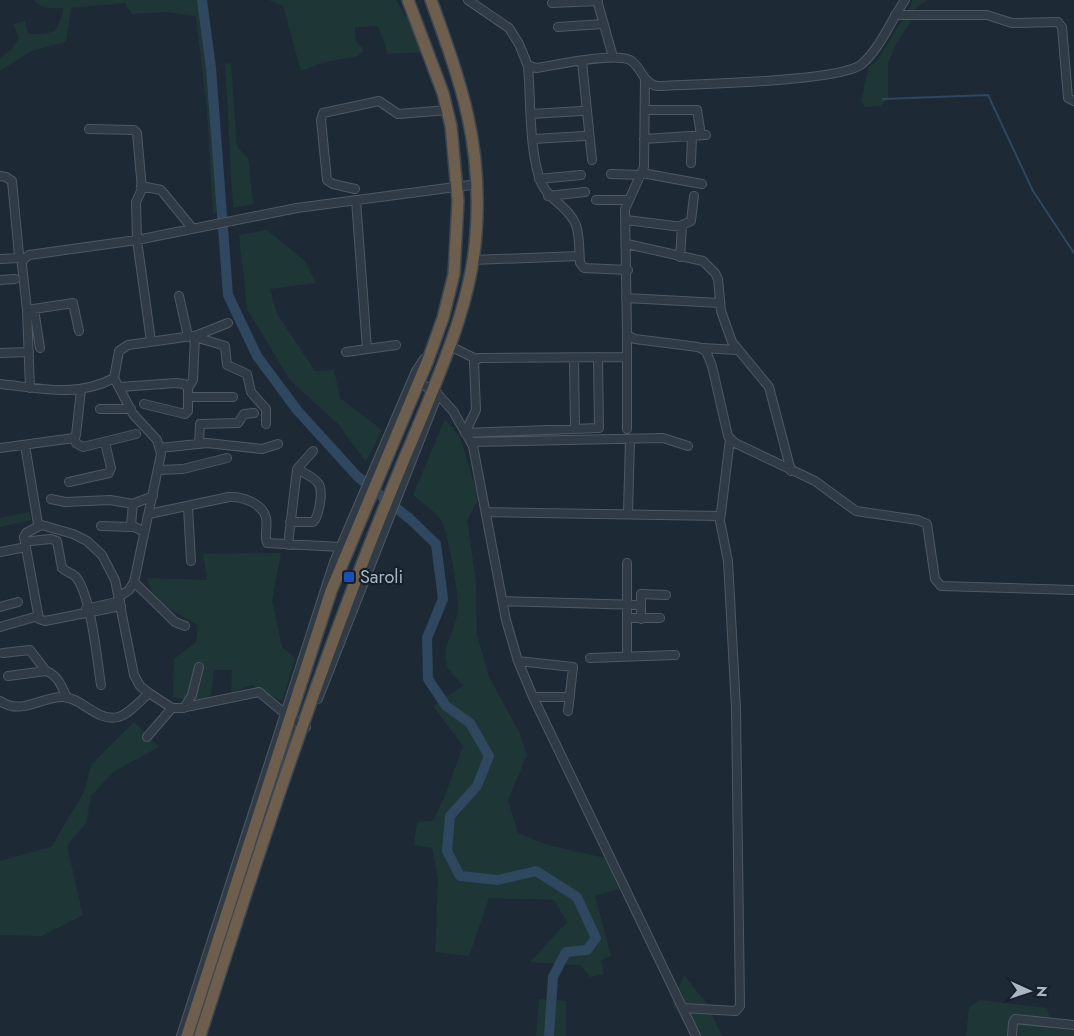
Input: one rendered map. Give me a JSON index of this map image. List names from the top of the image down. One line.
{"places":{"transit":["Saroli"]},"north":"right"}
